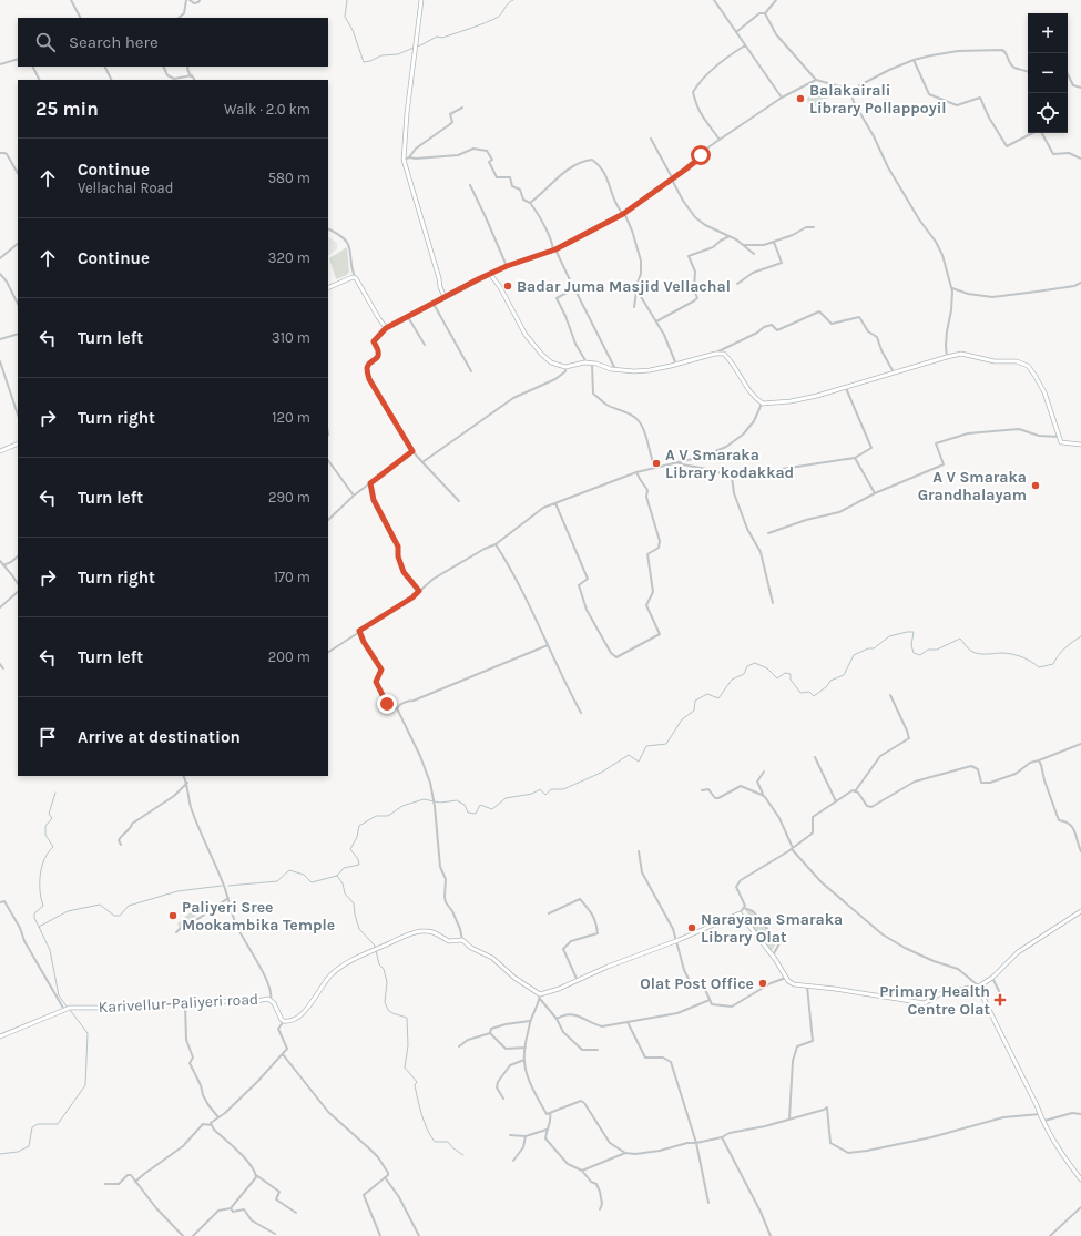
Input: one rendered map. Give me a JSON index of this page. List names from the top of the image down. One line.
{"streets":{"street":["Karivellur-Paliyeri road"]},"places":{"other":["Balakairali Library Pollappoyil","Badar Juma Masjid Vellachal","A V Smaraka Library kodakkad","A V Smaraka Grandhalayam","Paliyeri Sree Mookambika Temple","Narayana Smaraka Library Olat","Olat Post Office"],"health":["Primary Health Centre Olat"]},"page":{"map_buttons":["+","−"],"search":"Search here","heading":["25 min","Walk · 2.0 km"],"list":[["Continue","Vellachal Road","580 m"],["Continue","320 m"],["Turn left","310 m"],["Turn right","120 m"],["Turn left","290 m"],["Turn right","170 m"],["Turn left","200 m"],"Arrive at destination"]}}
